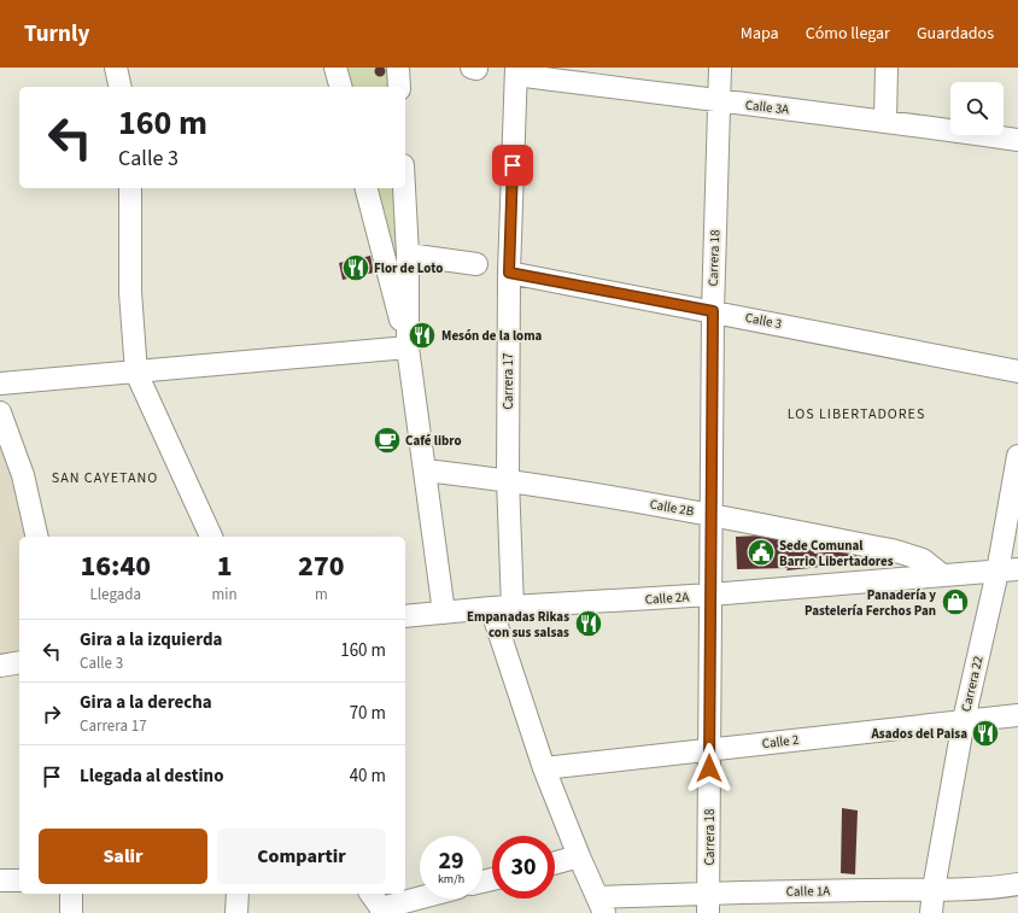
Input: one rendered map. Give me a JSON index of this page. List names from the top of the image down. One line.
{"streets":{"street":["Calle 3A","Carrera 18","Calle 3","Carrera 17","Calle 2B","Calle 2A","Carrera 22","Calle 2","Calle 1A"]},"crossings":[["Calle 3A","Carrera 18"],["Calle 3A","Carrera 17"],["Carrera 18","Calle 3"],["Carrera 18","Calle 2B"],["Carrera 18","Calle 2A"],["Carrera 18","Calle 2"],["Carrera 18","Calle 1A"],["Calle 3","Carrera 17"],["Carrera 17","Calle 2B"],["Carrera 17","Calle 2A"],["Calle 2B","Calle 2A"],["Calle 2A","Carrera 22"],["Carrera 22","Calle 2"],["Carrera 22","Calle 1A"]],"districts":["LOS LIBERTADORES","SAN CAYETANO"],"places":{"restaurant":["Flor de Loto","Mesón de la loma","Empanadas Rikas con sus salsas","Asados del Paisa"],"cafe":["Café libro"],"public building":["Sede Comunal Barrio Libertadores"],"shop":["Panadería y Pastelería Ferchos Pan"]},"page":{"header":"Turnly","nav":["Mapa","Cómo llegar","Guardados"],"turn":["160 m","Calle 3"],"eta":["16:40","Llegada","1","min","270","m"],"list":[{"name":"Gira a la izquierda","note":"Calle 3","value":"160 m"},{"name":"Gira a la derecha","note":"Carrera 17","value":"70 m"},{"name":"Llegada al destino","value":"40 m"}],"buttons":["Salir","Compartir"],"speed":"29 km/h","limit":"30"}}
